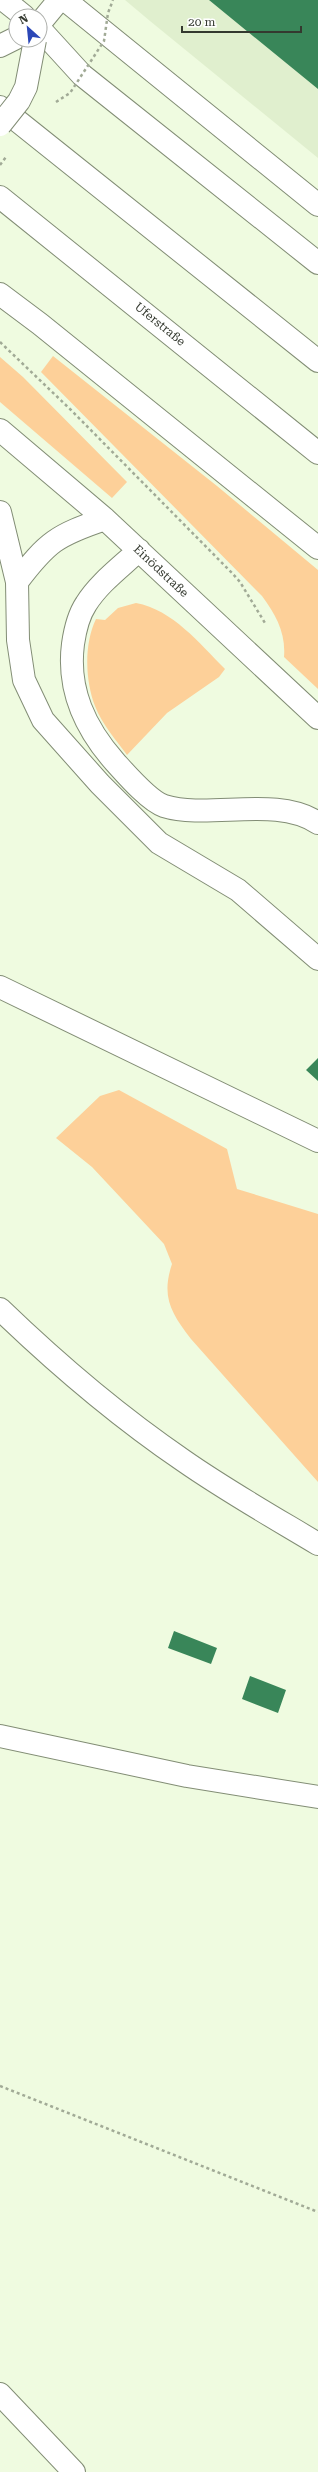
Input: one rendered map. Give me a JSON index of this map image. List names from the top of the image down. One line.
{"streets":{"main road":["Uferstraße","Einödstraße"]},"scale_bar":"20 m","north":"top left"}
